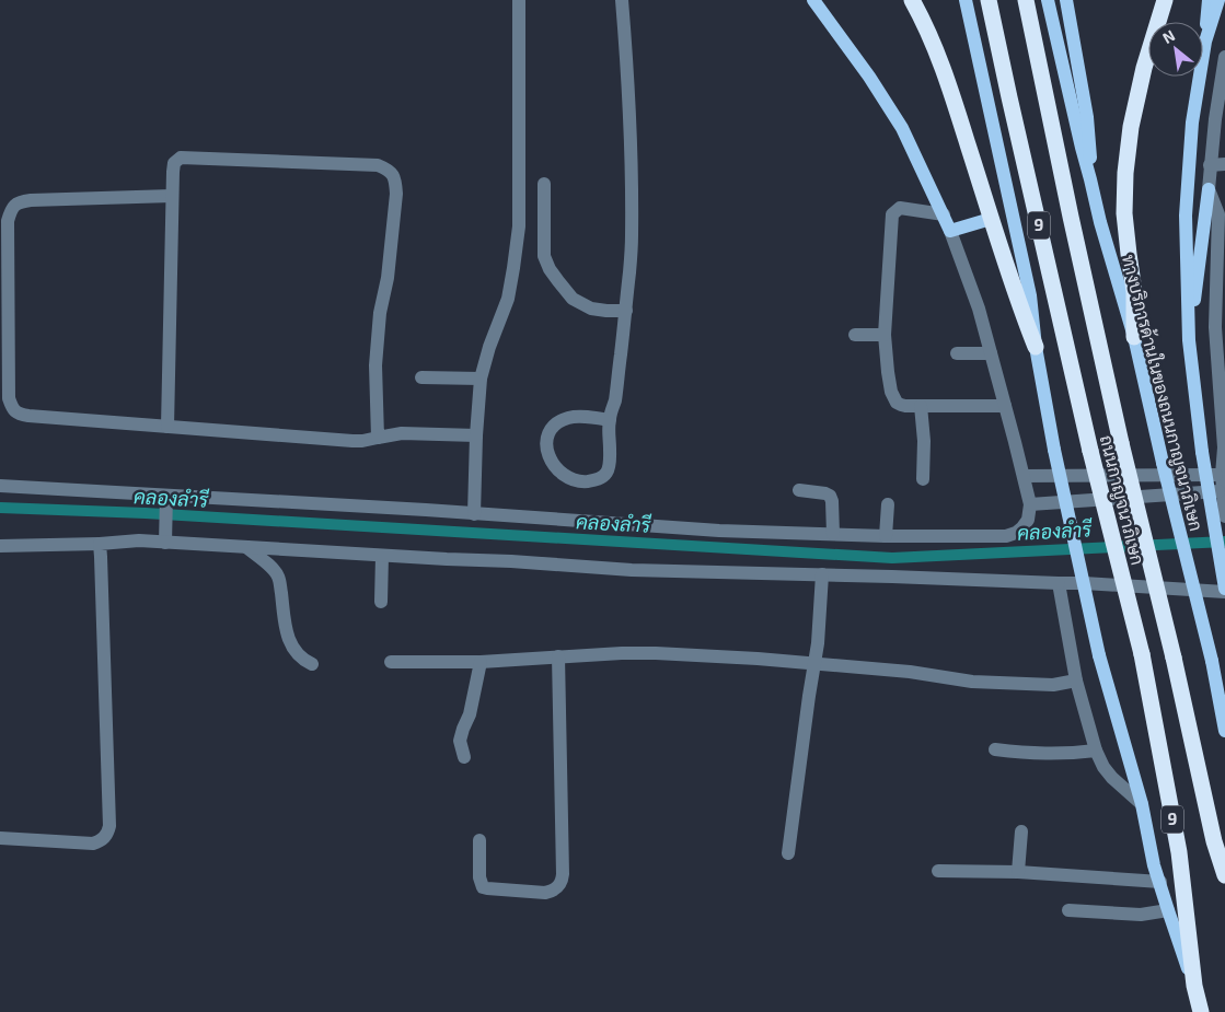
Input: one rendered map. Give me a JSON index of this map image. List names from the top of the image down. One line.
{"streets":{"highway":["9","ถนนกาญจนาภิเษก"],"main road":["ทางบริการด้านในของถนนกาญจนาภิเษก"]},"water":["คลองลำรี"],"north":"top left"}
